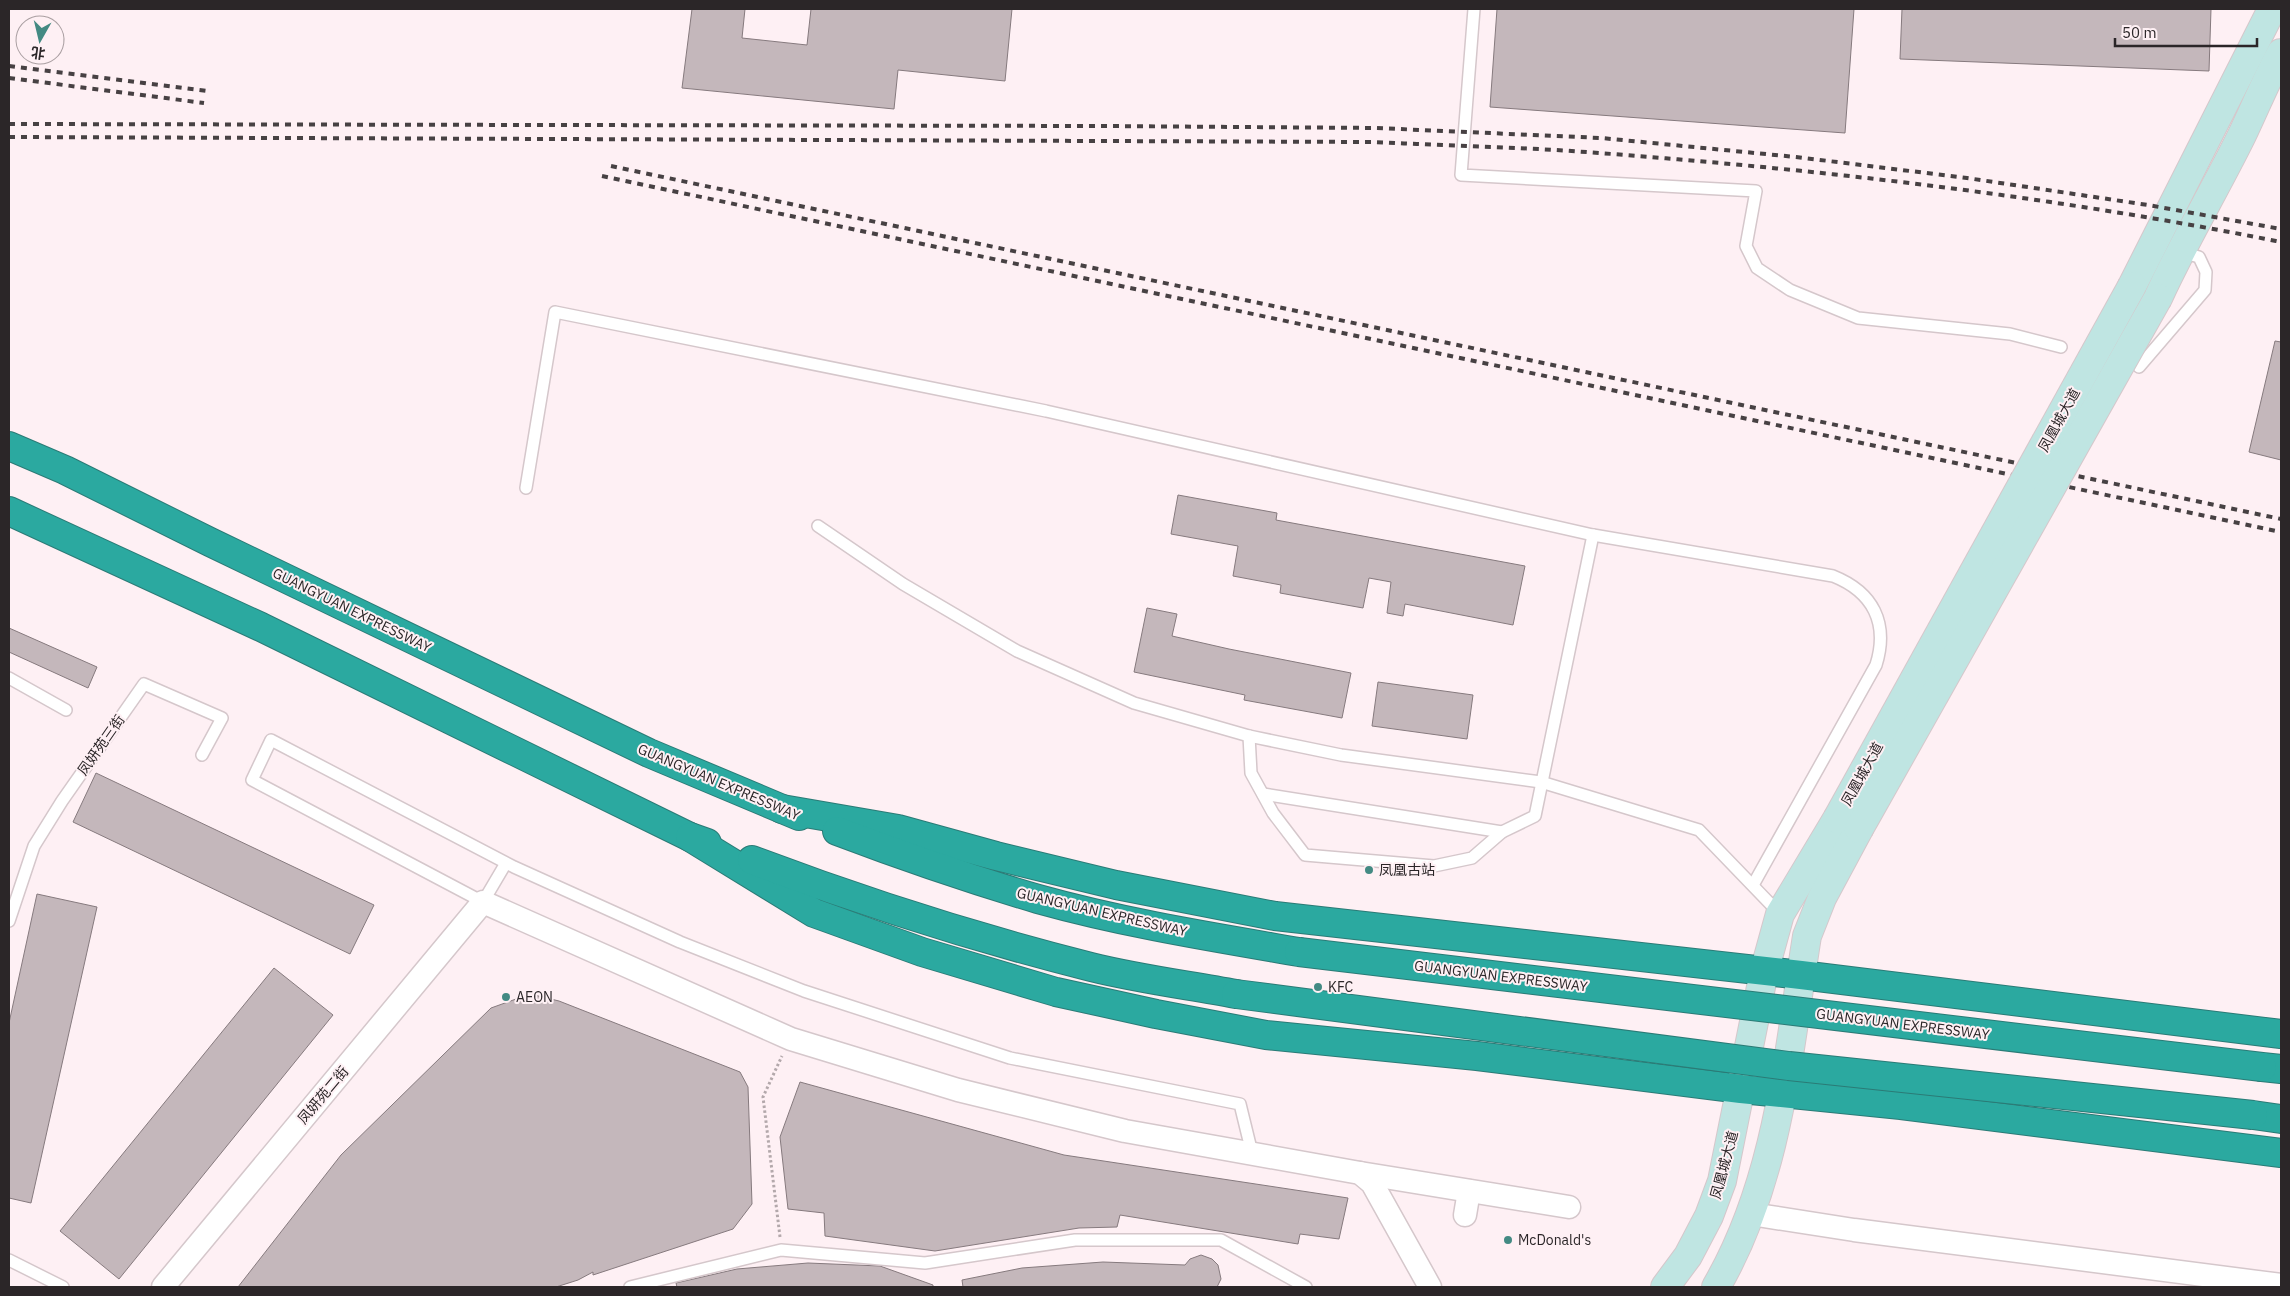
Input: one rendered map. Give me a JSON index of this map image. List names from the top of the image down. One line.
{"streets":{"highway":["GUANGYUAN EXPRESSWAY"],"main road":["凤凰城大道"],"street":["凤妍苑二街"],"lane":["凤妍苑三街"]},"places":["凤凰古站","KFC","AEON","McDonald's"],"scale_bar":"50 m","north":"bottom"}
